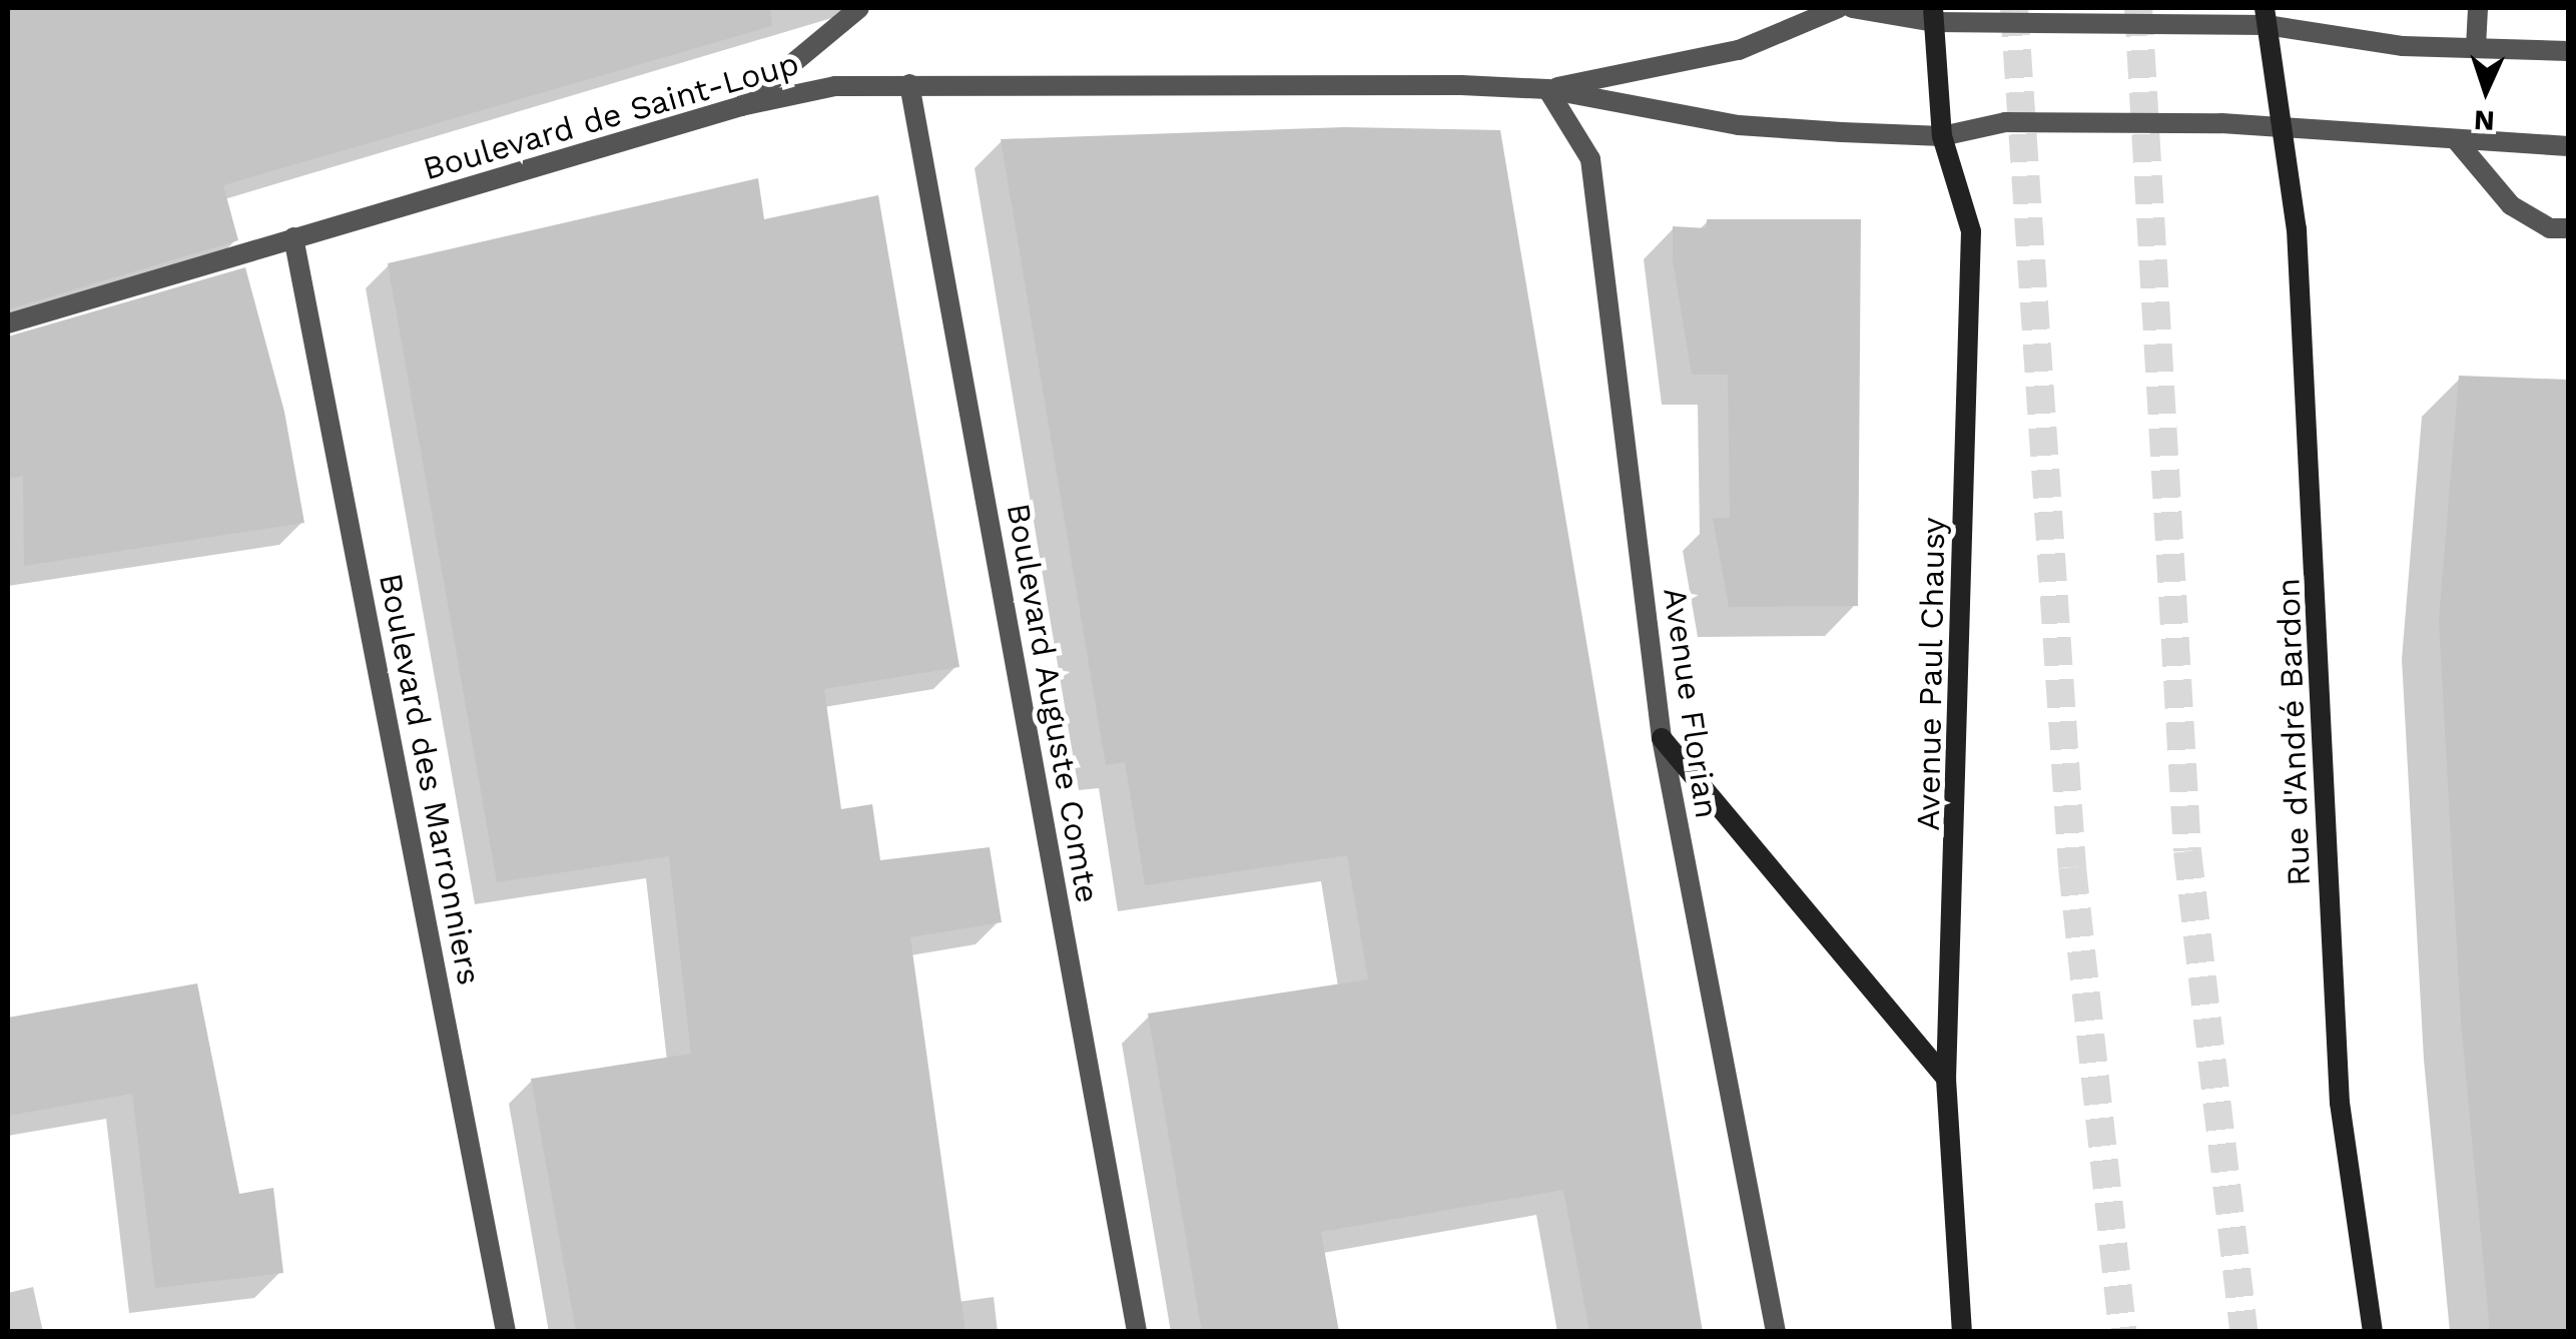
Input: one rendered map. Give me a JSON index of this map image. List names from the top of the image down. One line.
{"streets":{"main road":["Avenue Paul Chausy","Rue d'André Bardon"],"street":["Boulevard de Saint-Loup","Boulevard Auguste Comte","Avenue Florian","Boulevard des Marronniers"]},"crossings":[["Boulevard de Saint-Loup","Boulevard Auguste Comte"],["Boulevard de Saint-Loup","Avenue Florian"],["Boulevard de Saint-Loup","Boulevard des Marronniers"]],"north":"bottom"}
